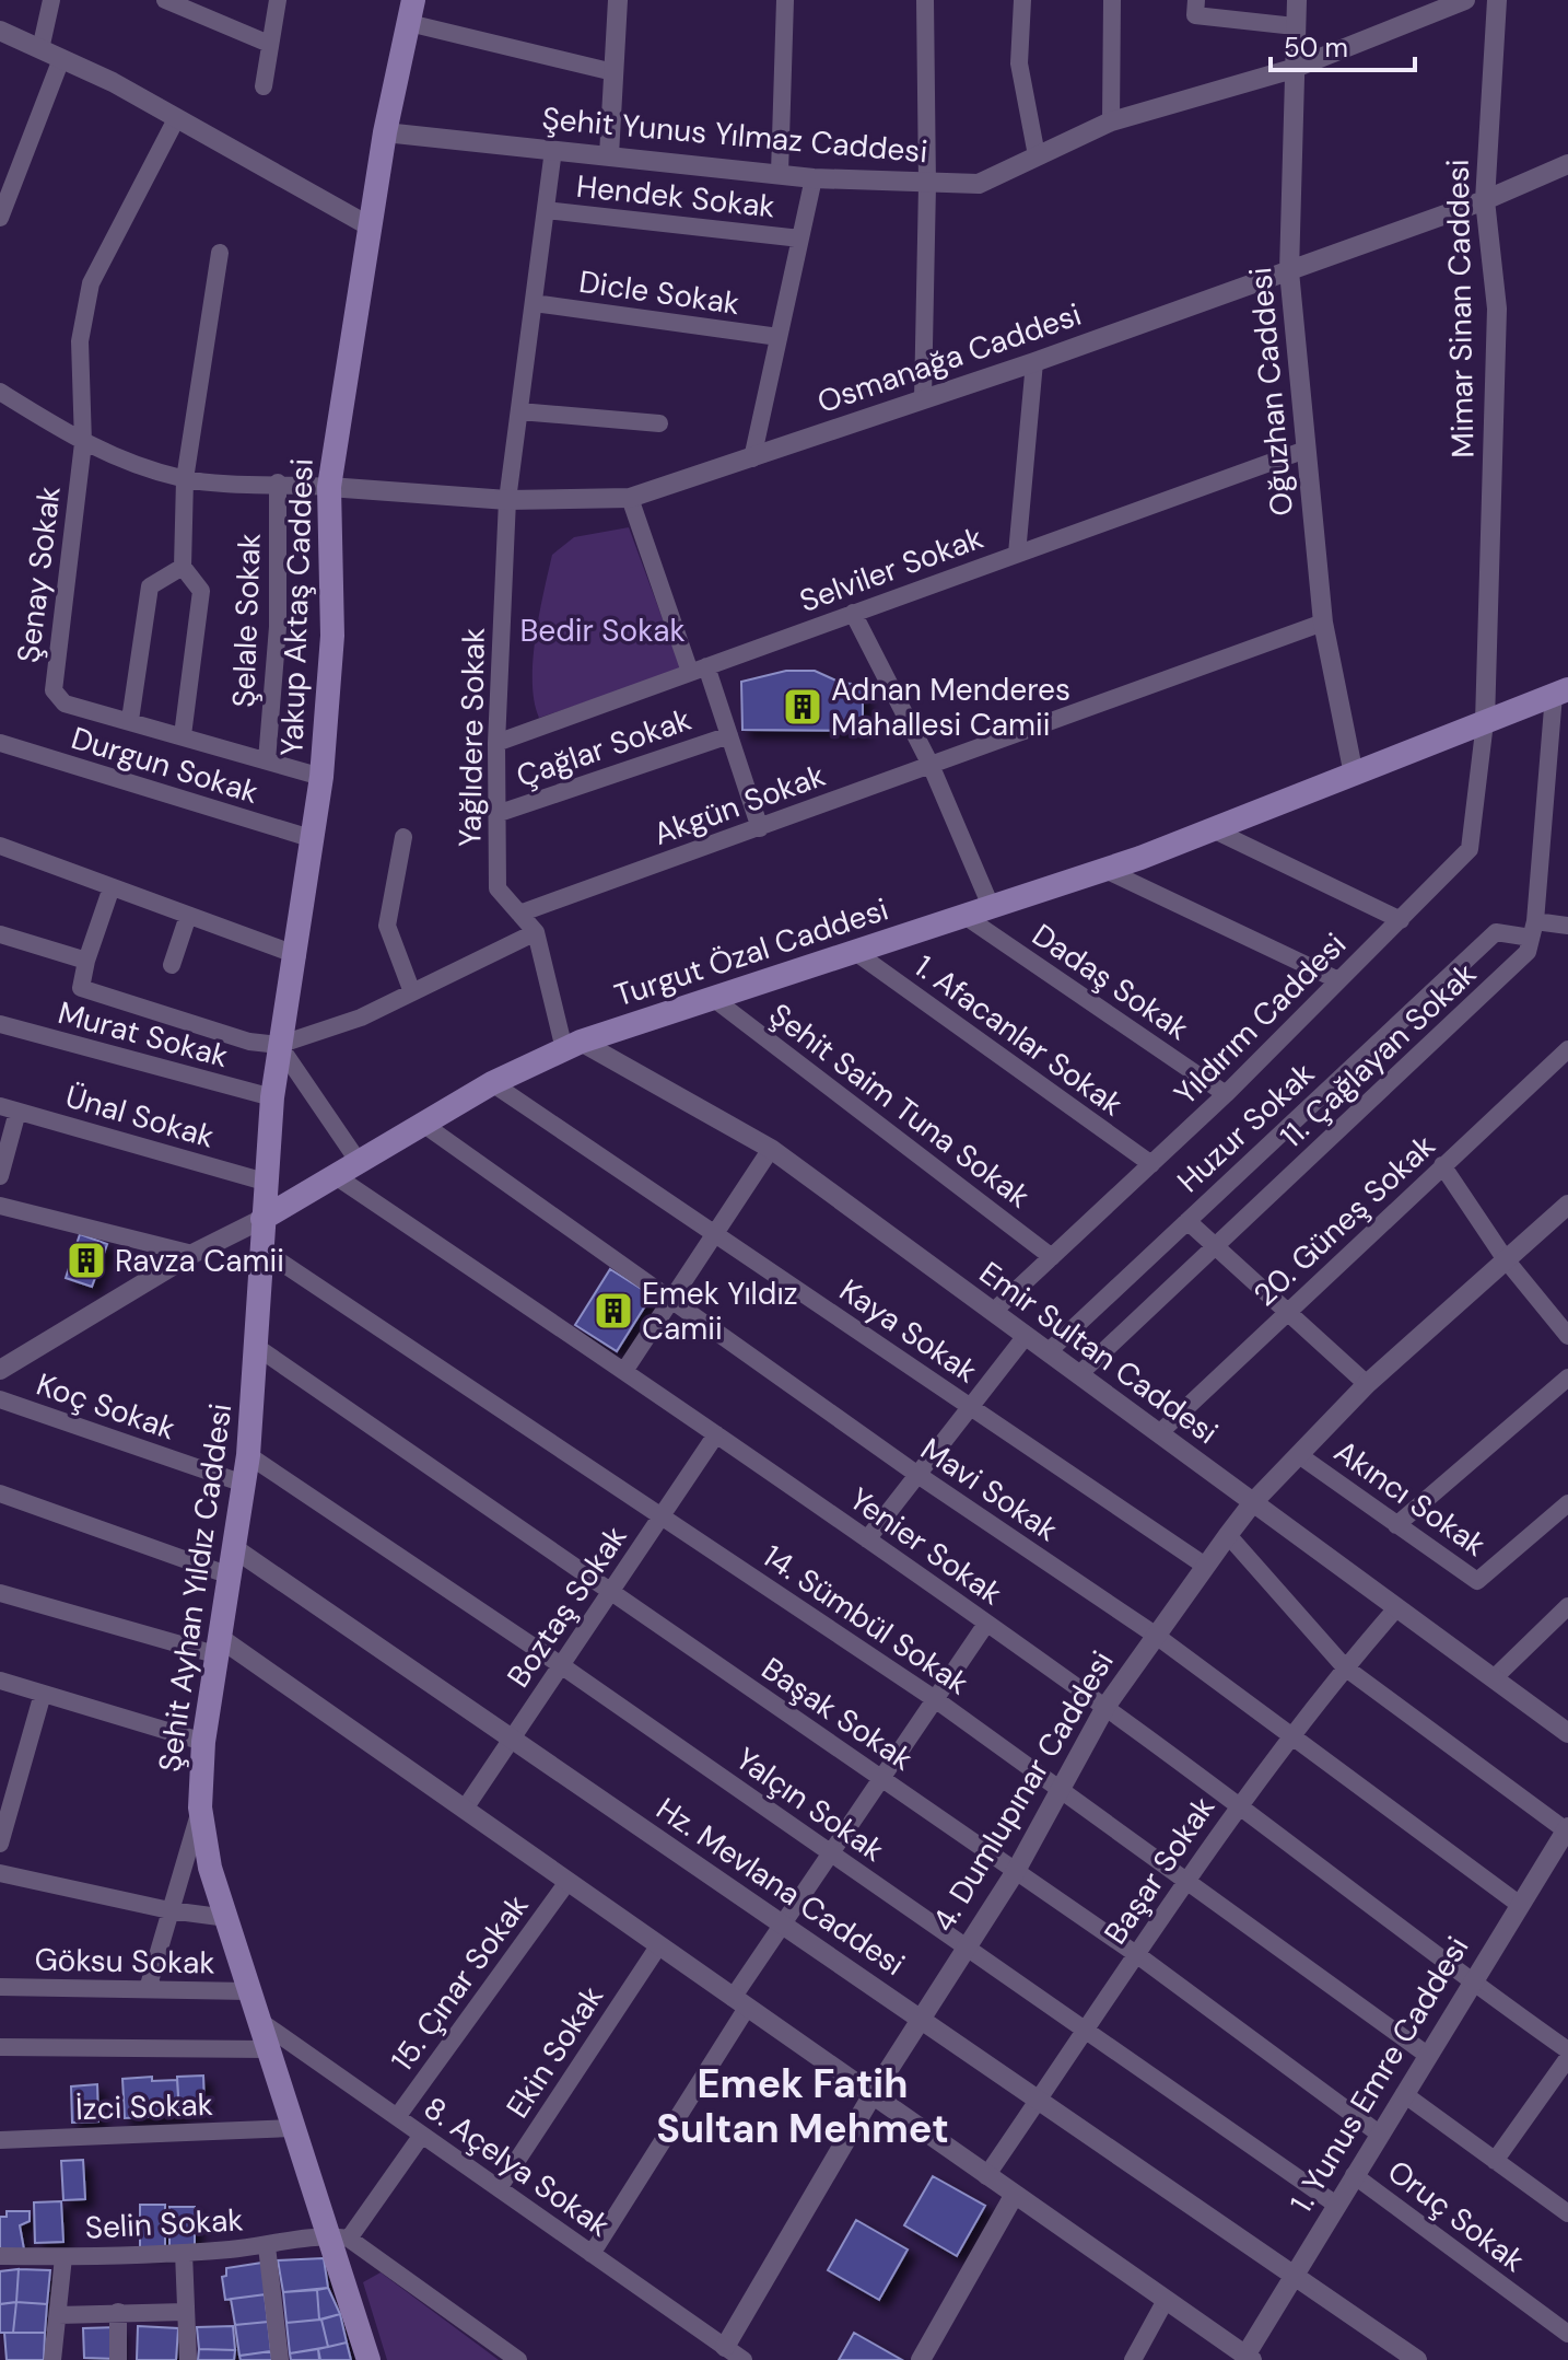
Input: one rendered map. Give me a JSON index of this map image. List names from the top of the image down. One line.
{"streets":{"main road":["Yakup Aktaş Caddesi","Turgut Özal Caddesi","Şehit Ayhan Yıldız Caddesi"],"street":["Şehit Yunus Yılmaz Caddesi","Hendek Sokak","Dicle Sokak","Mimar Sinan Caddesi","Osmanağa Caddesi","Oğuzhan Caddesi","Selviler Sokak","Şenay Sokak","Şelale Sokak","Yağlıdere Sokak","Çağlar Sokak","Durgun Sokak","Akgün Sokak","Dadaş Sokak","Yıldırım Caddesi","Murat Sokak","1. Afacanlar Sokak","11. Çağlayan Sokak","Şehit Saim Tuna Sokak","Ünal Sokak","Huzur Sokak","20. Güneş Sokak","Kaya Sokak","Emir Sultan Caddesi","Koç Sokak","Mavi Sokak","Akıncı Sokak","Yenier Sokak","Boztaş Sokak","14. Sümbül Sokak","Başak Sokak","4. Dumlupınar Caddesi","Yalçın Sokak","Başar Sokak","Hz. Mevlana Caddesi","Göksu Sokak","15. Çınar Sokak","Ekin Sokak","1. Yunus Emre Caddesi","İzci Sokak","8. Açelya Sokak","Oruç Sokak","Selin Sokak"]},"crossings":[["Şehit Yunus Yılmaz Caddesi","Oğuzhan Caddesi"],["Şehit Yunus Yılmaz Caddesi","Yakup Aktaş Caddesi"],["Şehit Yunus Yılmaz Caddesi","Yağlıdere Sokak"],["Hendek Sokak","Yağlıdere Sokak"],["Dicle Sokak","Yağlıdere Sokak"],["Mimar Sinan Caddesi","Osmanağa Caddesi"],["Mimar Sinan Caddesi","Turgut Özal Caddesi"],["Mimar Sinan Caddesi","Yıldırım Caddesi"],["Osmanağa Caddesi","Oğuzhan Caddesi"],["Osmanağa Caddesi","Yakup Aktaş Caddesi"],["Osmanağa Caddesi","Yağlıdere Sokak"],["Oğuzhan Caddesi","Selviler Sokak"],["Oğuzhan Caddesi","Akgün Sokak"],["Oğuzhan Caddesi","Turgut Özal Caddesi"],["Selviler Sokak","Yağlıdere Sokak"],["Şenay Sokak","Yakup Aktaş Caddesi"],["Şenay Sokak","Şelale Sokak"],["Yakup Aktaş Caddesi","Durgun Sokak"],["Yakup Aktaş Caddesi","Turgut Özal Caddesi"],["Yakup Aktaş Caddesi","Murat Sokak"],["Yakup Aktaş Caddesi","Ünal Sokak"],["Yakup Aktaş Caddesi","Şehit Ayhan Yıldız Caddesi"],["Yağlıdere Sokak","Çağlar Sokak"],["Yağlıdere Sokak","Akgün Sokak"],["Yağlıdere Sokak","Turgut Özal Caddesi"],["Yağlıdere Sokak","Emir Sultan Caddesi"],["Turgut Özal Caddesi","Dadaş Sokak"],["Turgut Özal Caddesi","Yıldırım Caddesi"],["Turgut Özal Caddesi","1. Afacanlar Sokak"],["Turgut Özal Caddesi","Şehit Saim Tuna Sokak"],["Turgut Özal Caddesi","Kaya Sokak"],["Turgut Özal Caddesi","Emir Sultan Caddesi"],["Turgut Özal Caddesi","Mavi Sokak"],["Turgut Özal Caddesi","Yenier Sokak"],["Turgut Özal Caddesi","Şehit Ayhan Yıldız Caddesi"],["Dadaş Sokak","Yıldırım Caddesi"],["Yıldırım Caddesi","1. Afacanlar Sokak"],["Yıldırım Caddesi","Şehit Saim Tuna Sokak"],["Yıldırım Caddesi","Emir Sultan Caddesi"],["11. Çağlayan Sokak","Huzur Sokak"],["11. Çağlayan Sokak","Emir Sultan Caddesi"],["Huzur Sokak","Emir Sultan Caddesi"],["20. Güneş Sokak","Emir Sultan Caddesi"],["Kaya Sokak","4. Dumlupınar Caddesi"],["Emir Sultan Caddesi","4. Dumlupınar Caddesi"],["Emir Sultan Caddesi","Başar Sokak"],["Koç Sokak","Şehit Ayhan Yıldız Caddesi"],["Mavi Sokak","4. Dumlupınar Caddesi"],["Mavi Sokak","Başar Sokak"],["Mavi Sokak","1. Yunus Emre Caddesi"],["Akıncı Sokak","4. Dumlupınar Caddesi"],["Yenier Sokak","Boztaş Sokak"],["Yenier Sokak","4. Dumlupınar Caddesi"],["Yenier Sokak","Başar Sokak"],["Yenier Sokak","1. Yunus Emre Caddesi"],["Şehit Ayhan Yıldız Caddesi","14. Sümbül Sokak"],["Şehit Ayhan Yıldız Caddesi","Başak Sokak"],["Şehit Ayhan Yıldız Caddesi","Yalçın Sokak"],["Şehit Ayhan Yıldız Caddesi","Hz. Mevlana Caddesi"],["Şehit Ayhan Yıldız Caddesi","Göksu Sokak"],["Şehit Ayhan Yıldız Caddesi","İzci Sokak"],["Şehit Ayhan Yıldız Caddesi","8. Açelya Sokak"],["Şehit Ayhan Yıldız Caddesi","Selin Sokak"],["Boztaş Sokak","14. Sümbül Sokak"],["Boztaş Sokak","Başak Sokak"],["Boztaş Sokak","Yalçın Sokak"],["Boztaş Sokak","Hz. Mevlana Caddesi"],["14. Sümbül Sokak","4. Dumlupınar Caddesi"],["14. Sümbül Sokak","Başar Sokak"],["14. Sümbül Sokak","1. Yunus Emre Caddesi"],["Başak Sokak","4. Dumlupınar Caddesi"],["Başak Sokak","Başar Sokak"],["Başak Sokak","1. Yunus Emre Caddesi"],["4. Dumlupınar Caddesi","Yalçın Sokak"],["4. Dumlupınar Caddesi","Hz. Mevlana Caddesi"],["4. Dumlupınar Caddesi","8. Açelya Sokak"],["Yalçın Sokak","Başar Sokak"],["Yalçın Sokak","1. Yunus Emre Caddesi"],["Başar Sokak","Hz. Mevlana Caddesi"],["Hz. Mevlana Caddesi","1. Yunus Emre Caddesi"],["15. Çınar Sokak","8. Açelya Sokak"],["Ekin Sokak","8. Açelya Sokak"],["1. Yunus Emre Caddesi","Oruç Sokak"]],"districts":["Emek Fatih Sultan Mehmet"],"parks":["Bedir Sokak"],"places":{"building":["Adnan Menderes Mahallesi Camii","Ravza Camii","Emek Yıldız Camii"]},"scale_bar":"50 m"}
